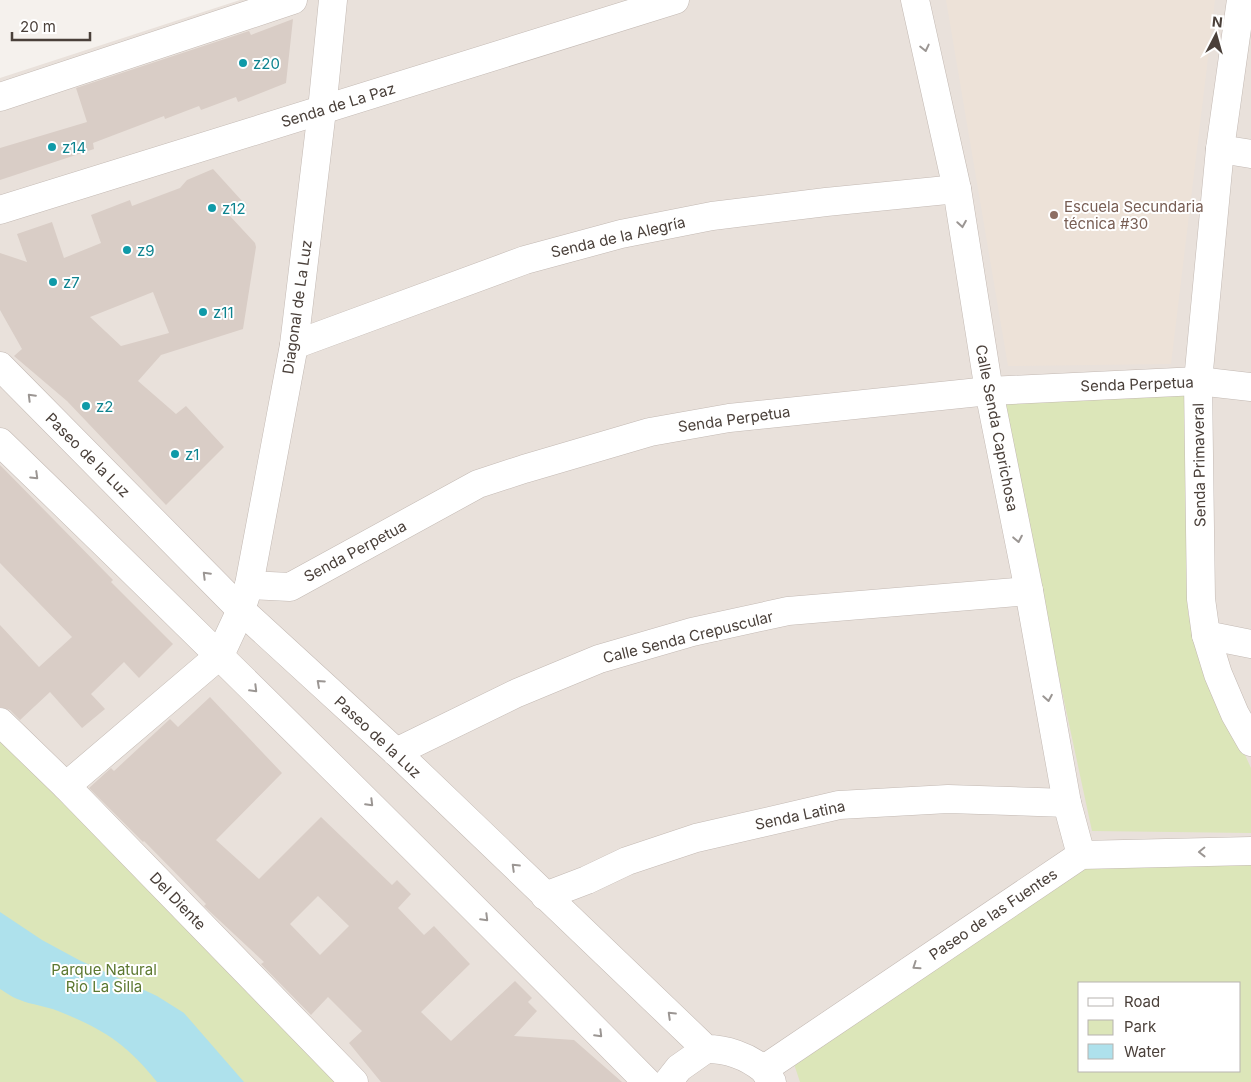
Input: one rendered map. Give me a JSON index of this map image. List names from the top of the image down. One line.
{"streets":{"street":["Senda de La Paz","Senda de la Alegría","Diagonal de La Luz","Senda Perpetua","Calle Senda Caprichosa","Paseo de la Luz","Senda Primaveral","Calle Senda Crepuscular","Senda Latina","Del Diente","Paseo de las Fuentes"]},"crossings":[["Senda de La Paz","Diagonal de La Luz"],["Senda de la Alegría","Diagonal de La Luz"],["Senda de la Alegría","Calle Senda Caprichosa"],["Diagonal de La Luz","Senda Perpetua"],["Diagonal de La Luz","Paseo de la Luz"],["Senda Perpetua","Calle Senda Caprichosa"],["Senda Perpetua","Senda Primaveral"],["Calle Senda Caprichosa","Calle Senda Crepuscular"],["Calle Senda Caprichosa","Senda Latina"],["Calle Senda Caprichosa","Paseo de las Fuentes"],["Paseo de la Luz","Calle Senda Crepuscular"],["Paseo de la Luz","Senda Latina"]],"one_way":["Calle Senda Caprichosa","Paseo de las Fuentes"],"parks":["Parque Natural Rio La Silla"],"places":["z20","z14","z12","Escuela Secundaria técnica #30","z9","z7","z11","z2","z1"],"legend":["Road","Park","Water"],"scale_bar":"20 m","north":"top"}
